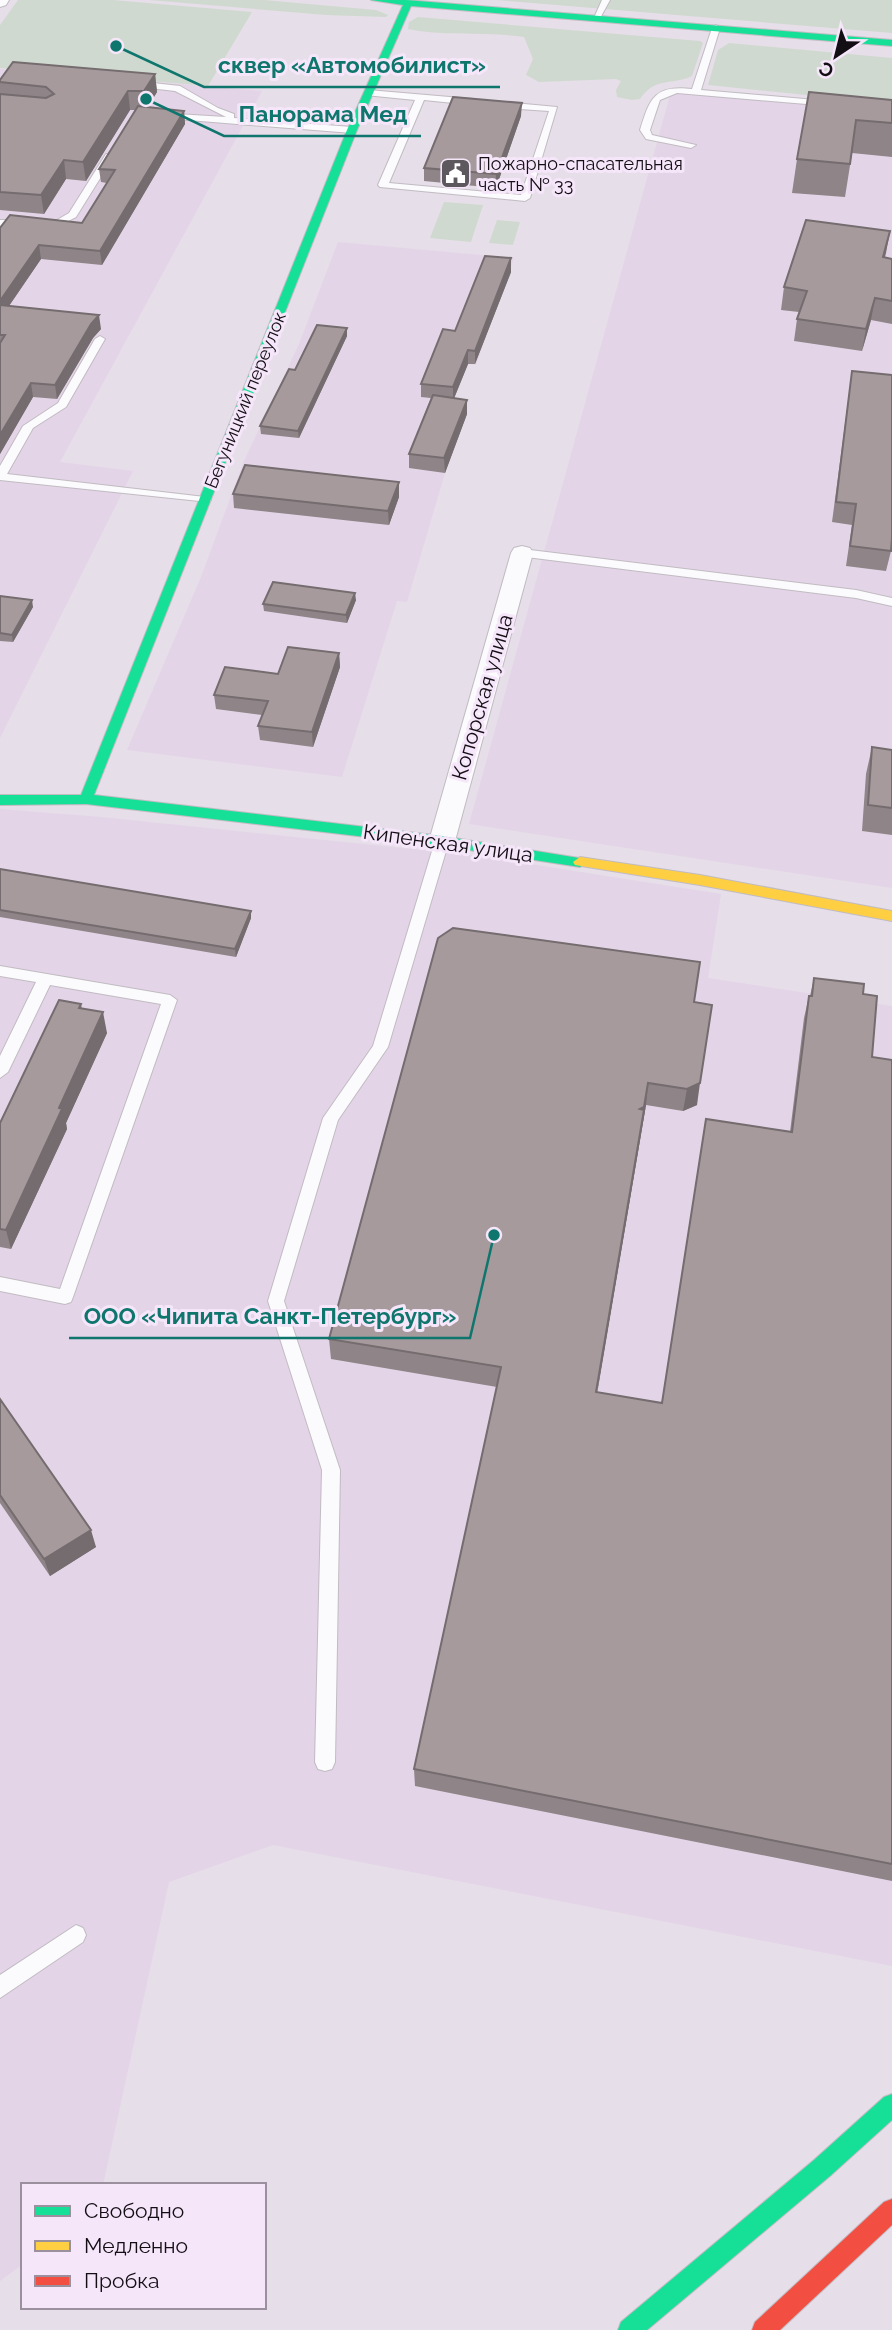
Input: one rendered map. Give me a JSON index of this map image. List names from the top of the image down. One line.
{"streets":{"main road":["Бегуницкий переулок","Кипенская улица"],"street":["Копорская улица"]},"crossings":[["Бегуницкий переулок","Кипенская улица"],["Копорская улица","Кипенская улица"]],"places":{"other":["сквер «Автомобилист»","Панорама Мед","ООО «Чипита Санкт-Петербург»"],"public building":["Пожарно-спасательная часть № 33"]},"legend":["Свободно","Медленно","Пробка"],"north":"bottom left"}
